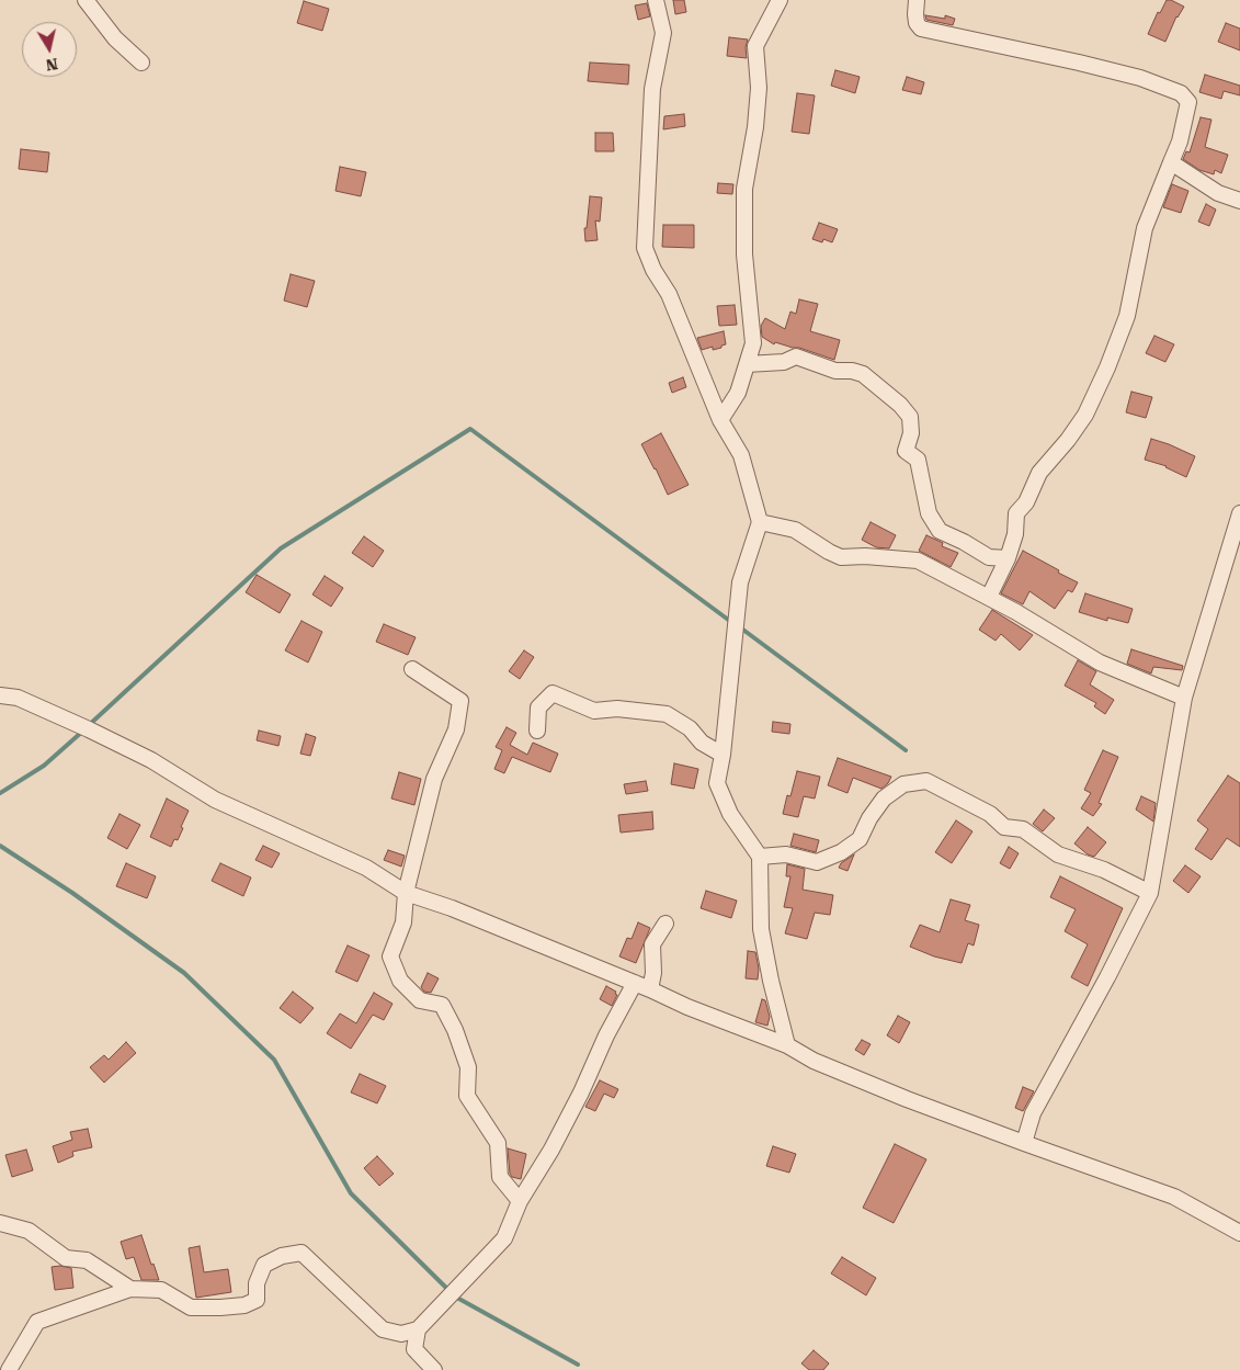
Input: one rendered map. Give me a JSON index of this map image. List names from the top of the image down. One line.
{"north":"bottom"}
